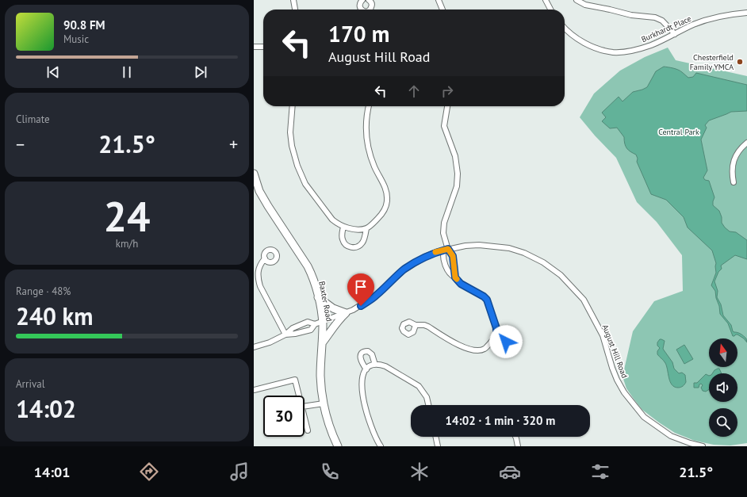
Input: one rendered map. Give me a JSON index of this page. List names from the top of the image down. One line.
{"streets":{"main road":["Baxter Road"],"street":["Burkhardt Place","August Hill Road"]},"crossings":[["Baxter Road","August Hill Road"]],"parks":["Central Park"],"places":["Chesterfield Family YMCA"],"north":"top","page":{"turn":["170 m","August Hill Road"],"song":["90.8 FM","Music"],"tile":["Climate",["24","km/h"],["Range · 48%","240 km"],["Arrival","14:02"]],"heat":["−","21.5°","+"],"limit":"30","trip":"14:02 · 1 min · 320 m","tabs":["14:01","21.5°"]}}
